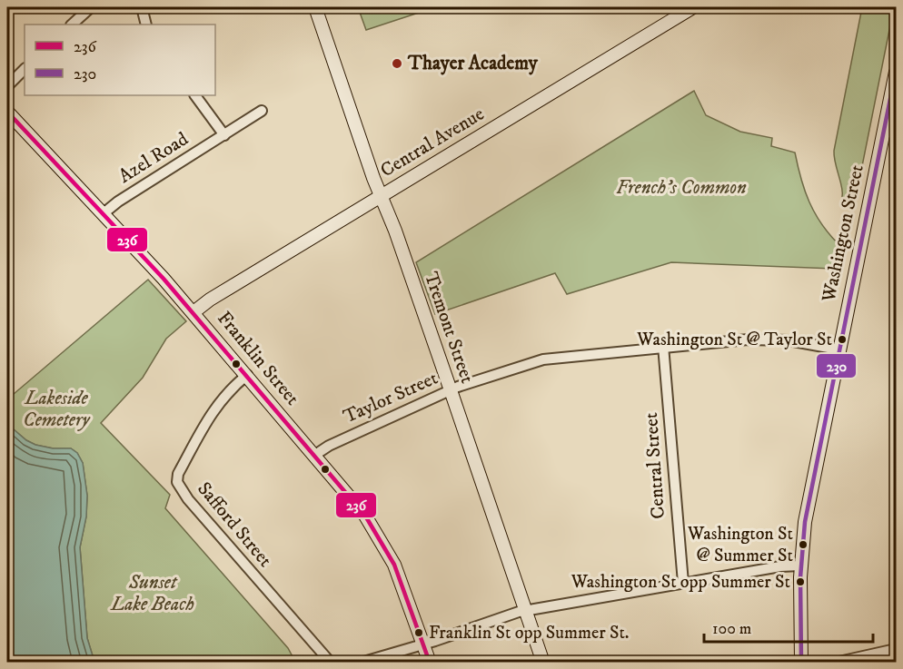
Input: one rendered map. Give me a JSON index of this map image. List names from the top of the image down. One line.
{"streets":{"main road":["Central Avenue","Washington Street","Tremont Street","Franklin Street"],"street":["Azel Road","Taylor Street","Central Street","Safford Street"]},"crossings":[["Central Avenue","Tremont Street"],["Central Avenue","Franklin Street"],["Azel Road","Franklin Street"],["Washington Street","Taylor Street"],["Tremont Street","Taylor Street"],["Franklin Street","Taylor Street"],["Franklin Street","Safford Street"],["Taylor Street","Central Street"]],"parks":["French's Common","Lakeside Cemetery","Sunset Lake Beach"],"places":["Thayer Academy","Washington St @ Taylor St","Washington St @ Summer St","Washington St opp Summer St","Franklin St opp Summer St."],"lines":["transit line 230","transit line 236"],"legend":["236","230"],"scale_bar":"100 m"}
